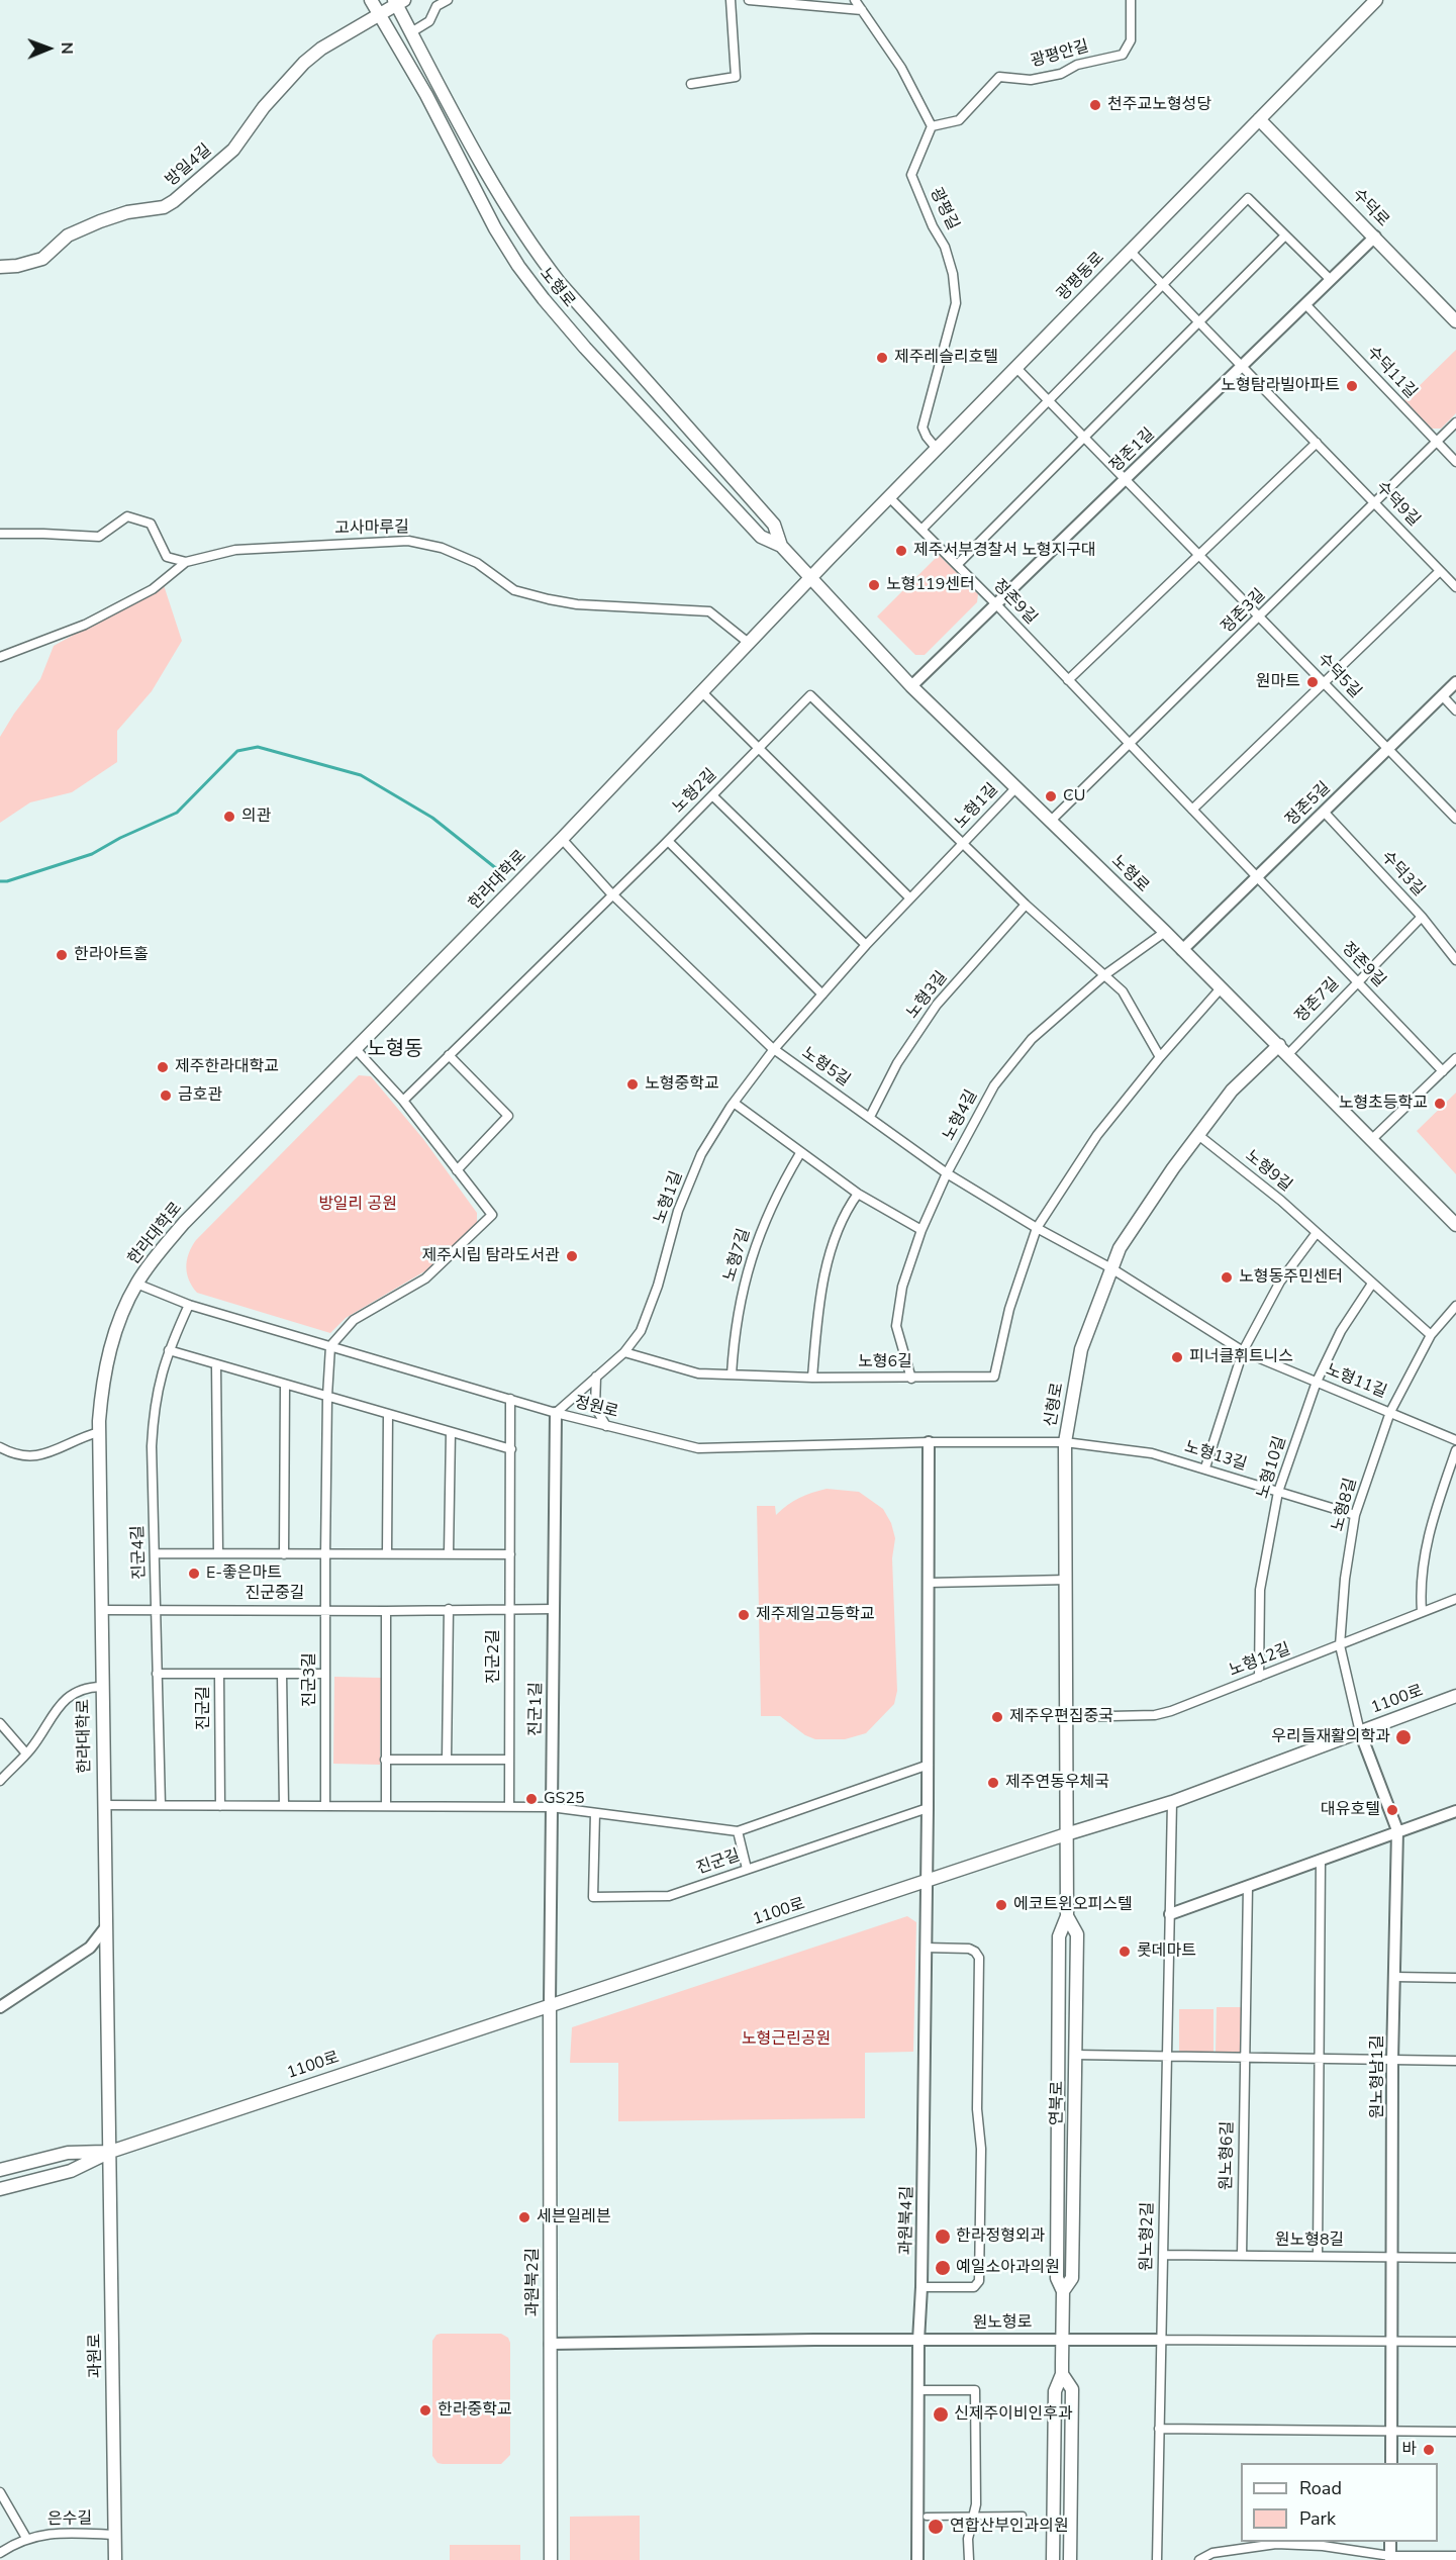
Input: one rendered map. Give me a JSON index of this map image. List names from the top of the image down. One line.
{"streets":{"main road":["방일4길","수덕로","광평동로","노형로","한라대학로","신형로","1100로","연북로","과원북2길","과원로"],"street":["광평안길","광평길","수덕11길","정존1길","수덕9길","고사마루길","정존9길","정존3길","수덕5길","노형2길","정존5길","노형1길","수덕3길","노형3길","정존7길","노형5길","노형4길","노형9길","노형7길","노형6길","노형11길","정원로","노형13길","노형10길","노형8길","진군4길","진군중길","진군2길","노형12길","진군3길","진군길","진군1길","원노형남1길","원노형6길","과원북4길","원노형2길","원노형8길","원노형로","은수길"]},"crossings":[["광평안길","광평길"],["방일4길","노형로"],["수덕로","광평동로"],["수덕로","정존1길"],["광평길","광평동로"],["광평동로","노형로"],["광평동로","수덕9길"],["광평동로","정존9길"],["광평동로","수덕5길"],["광평동로","한라대학로"],["노형로","정존1길"],["노형로","정존3길"],["노형로","정존5길"],["노형로","노형1길"],["노형로","한라대학로"],["노형로","정존7길"],["노형로","노형4길"],["노형로","신형로"],["수덕11길","정존1길"],["수덕11길","정존3길"],["정존1길","수덕9길"],["정존1길","정존9길"],["정존1길","수덕5길"],["수덕9길","정존3길"],["고사마루길","한라대학로"],["정존9길","정존3길"],["정존9길","정존5길"],["정존9길","정존7길"],["정존3길","수덕5길"],["수덕5길","정존5길"],["노형2길","노형1길"],["노형2길","노형5길"],["정존5길","수덕3길"],["노형1길","노형5길"],["노형1길","노형6길"],["노형1길","정원로"],["노형1길","진군1길"],["수덕3길","정존7길"],["한라대학로","노형5길"],["한라대학로","정원로"],["한라대학로","진군중길"],["한라대학로","1100로"],["한라대학로","진군길"],["한라대학로","과원로"],["노형3길","노형5길"],["정존7길","신형로"],["노형5길","노형4길"],["노형5길","노형6길"],["노형5길","노형11길"],["노형5길","신형로"],["노형4길","노형6길"],["노형9길","신형로"],["노형9길","노형10길"],["노형9길","노형8길"],["노형7길","노형6길"],["노형11길","신형로"],["노형11길","노형10길"],["노형11길","노형8길"],["신형로","정원로"],["신형로","노형13길"],["신형로","노형12길"],["신형로","1100로"],["신형로","연북로"],["정원로","노형13길"],["정원로","진군4길"],["정원로","진군2길"],["정원로","진군3길"],["정원로","진군1길"],["노형13길","노형10길"],["노형13길","노형8길"],["노형10길","노형12길"],["노형8길","노형12길"],["노형8길","1100로"],["노형8길","원노형남1길"],["진군4길","진군중길"],["진군4길","진군길"],["진군중길","진군2길"],["진군중길","진군3길"],["진군중길","진군1길"],["진군2길","진군길"],["진군3길","진군길"],["1100로","진군1길"],["1100로","원노형남1길"],["1100로","연북로"],["1100로","과원북4길"],["1100로","원노형2길"],["1100로","과원북2길"],["1100로","과원로"],["진군길","진군1길"],["진군1길","과원북2길"],["원노형남1길","원노형8길"],["원노형남1길","원노형로"],["연북로","원노형로"],["원노형6길","원노형8길"],["과원북4길","원노형로"],["원노형2길","원노형8길"],["원노형2길","원노형로"],["과원북2길","원노형로"],["과원로","은수길"]],"districts":["노형동"],"parks":["방일리 공원","노형근린공원"],"places":["천주교노형성당","제주레슬리호텔","노형탐라빌아파트","제주서부경찰서 노형지구대","노형119센터","원마트","CU","의관","한라아트홀","제주한라대학교","노형중학교","금호관","노형초등학교","제주시립 탐라도서관","노형동주민센터","피너클휘트니스","E-좋은마트","제주제일고등학교","제주우편집중국","우리들재활의학과","제주연동우체국","GS25","대유호텔","에코트윈오피스텔","롯데마트","세븐일레븐","한라정형외과","예일소아과의원","한라중학교","신제주이비인후과","바","연합산부인과의원"],"legend":["Road","Park"],"north":"right"}
